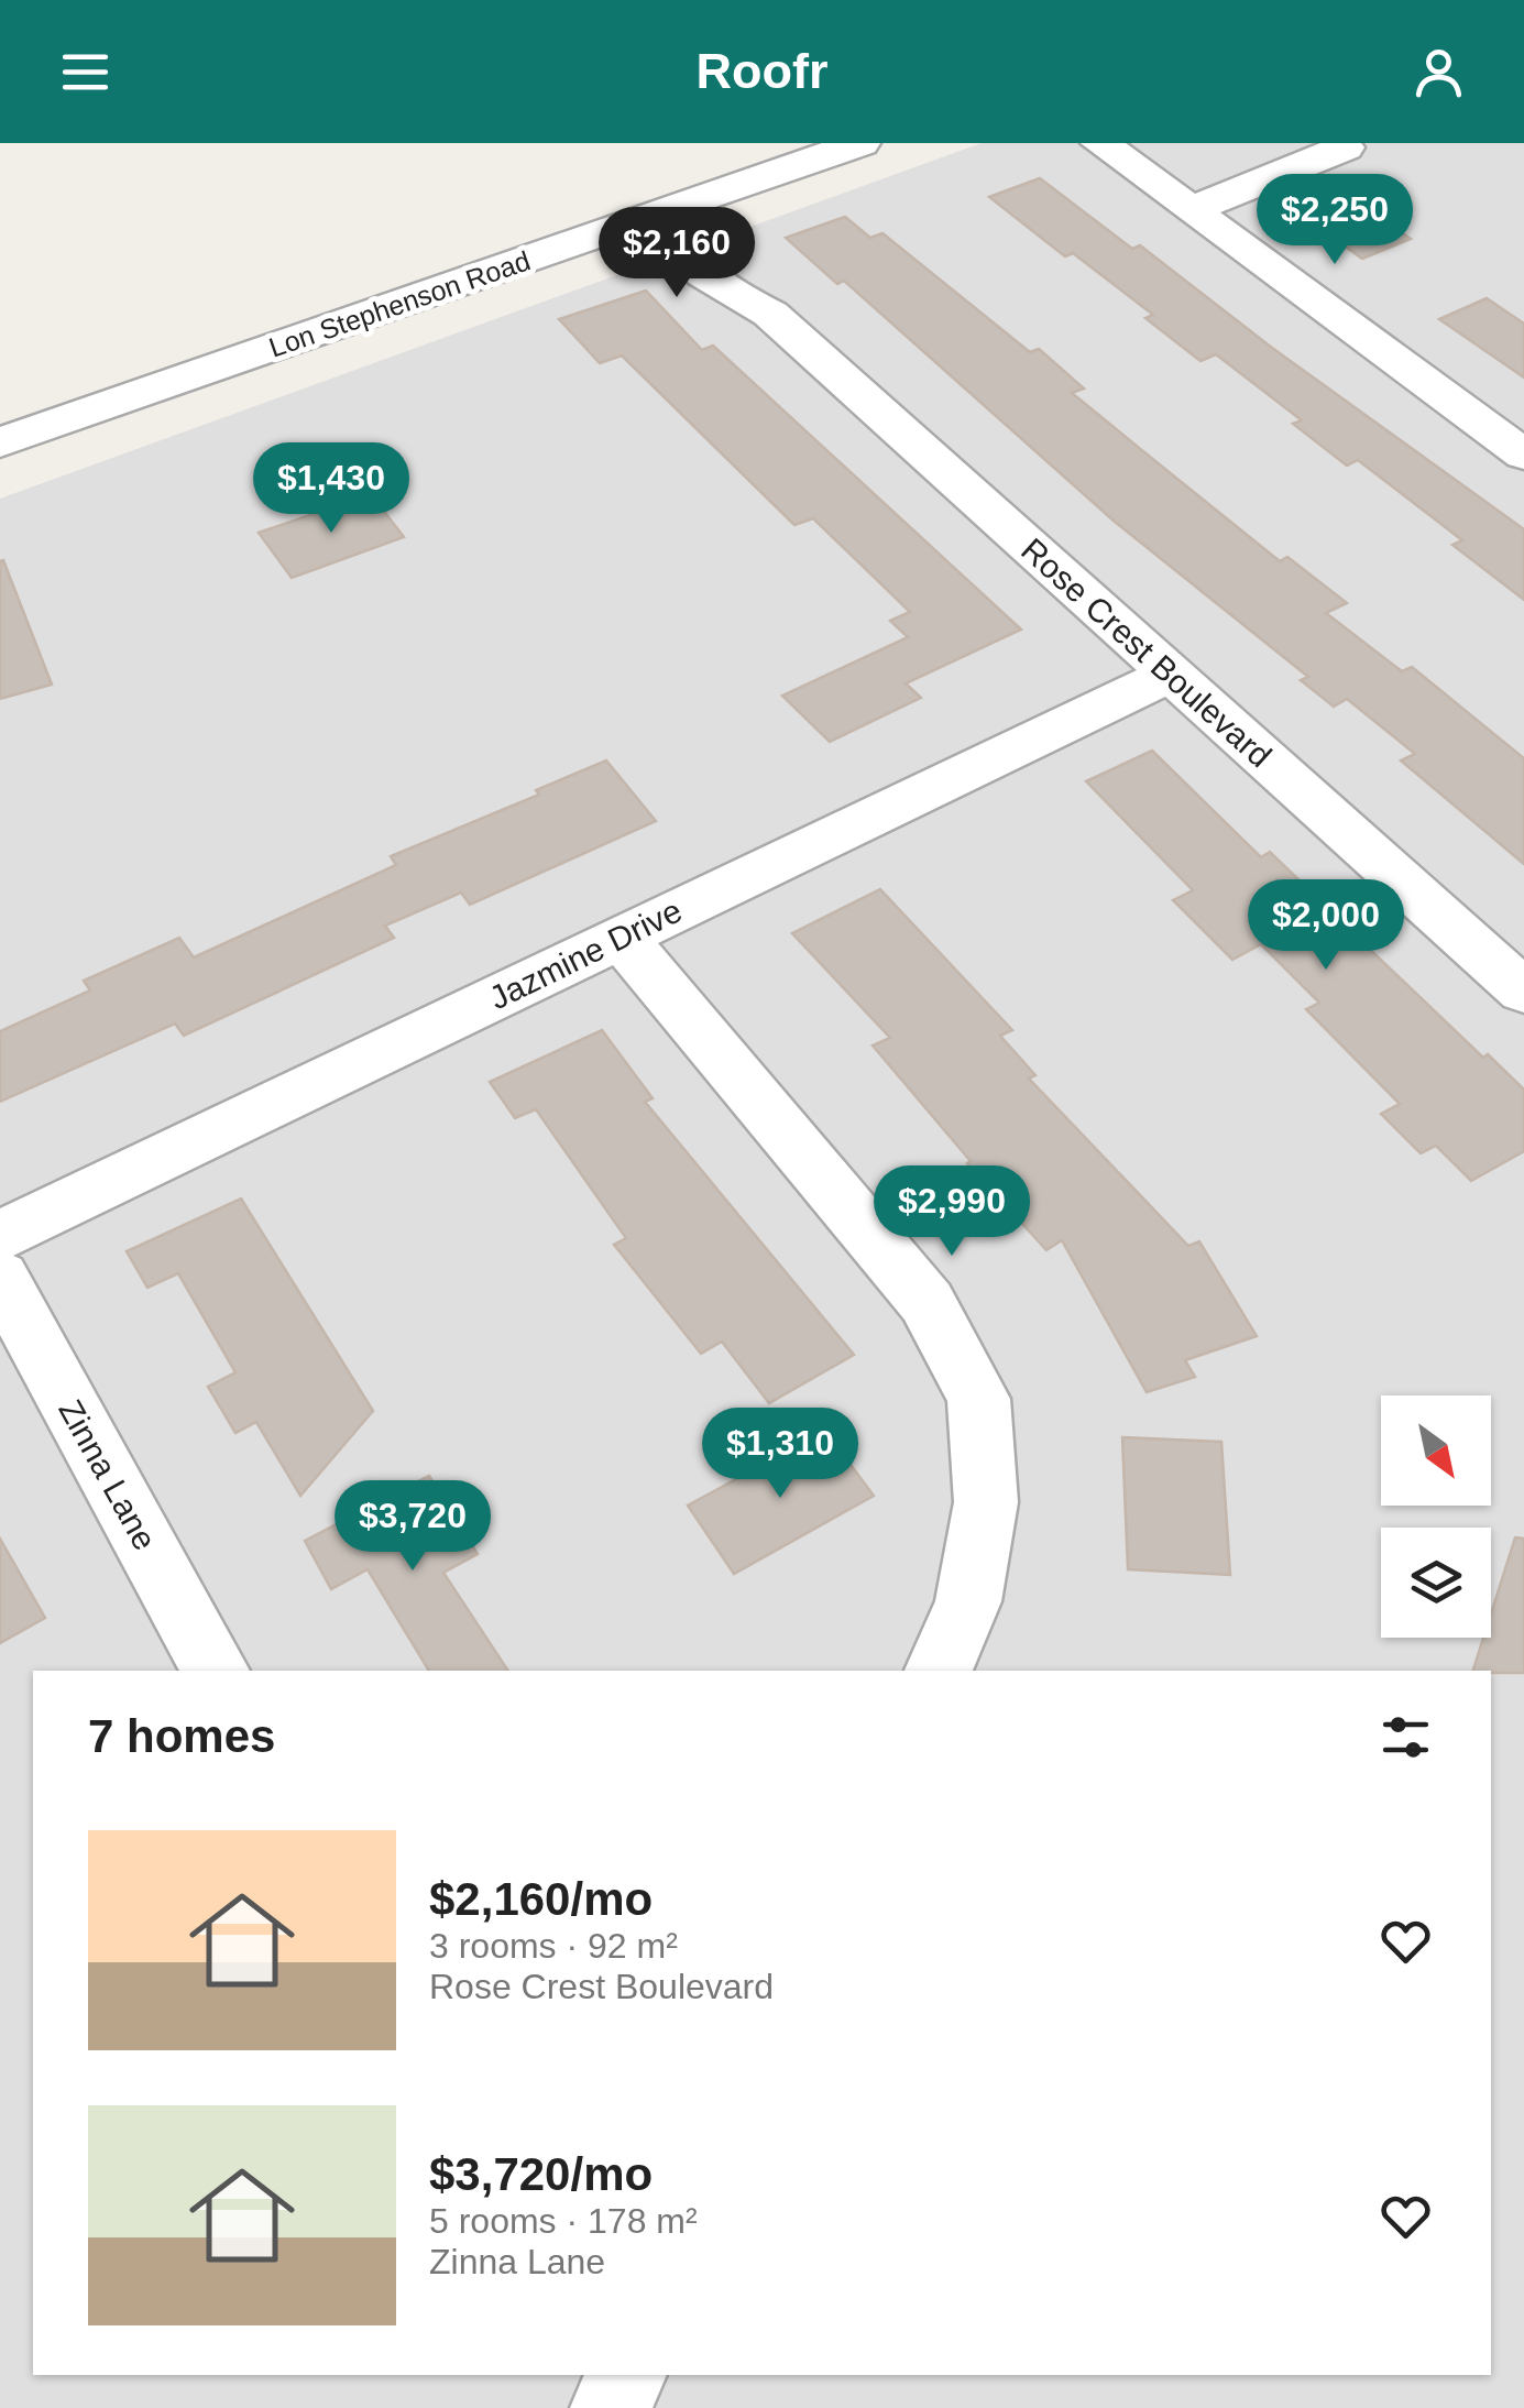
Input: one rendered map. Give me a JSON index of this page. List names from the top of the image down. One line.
{"streets":{"street":["Lon Stephenson Road","Rose Crest Boulevard","Jazmine Drive","Zinna Lane"]},"crossings":[["Lon Stephenson Road","Rose Crest Boulevard"],["Rose Crest Boulevard","Jazmine Drive"]],"north":"bottom right","page":{"header":"Roofr","price":["$2,250","$2,160","$1,430","$2,000","$2,990","$1,310","$3,720"],"heading":"7 homes","list":[{"name":"$2,160/mo","note":"3 rooms · 92 m² · Rose Crest Boulevard"},{"name":"$3,720/mo","note":"5 rooms · 178 m² · Zinna Lane"}]}}
